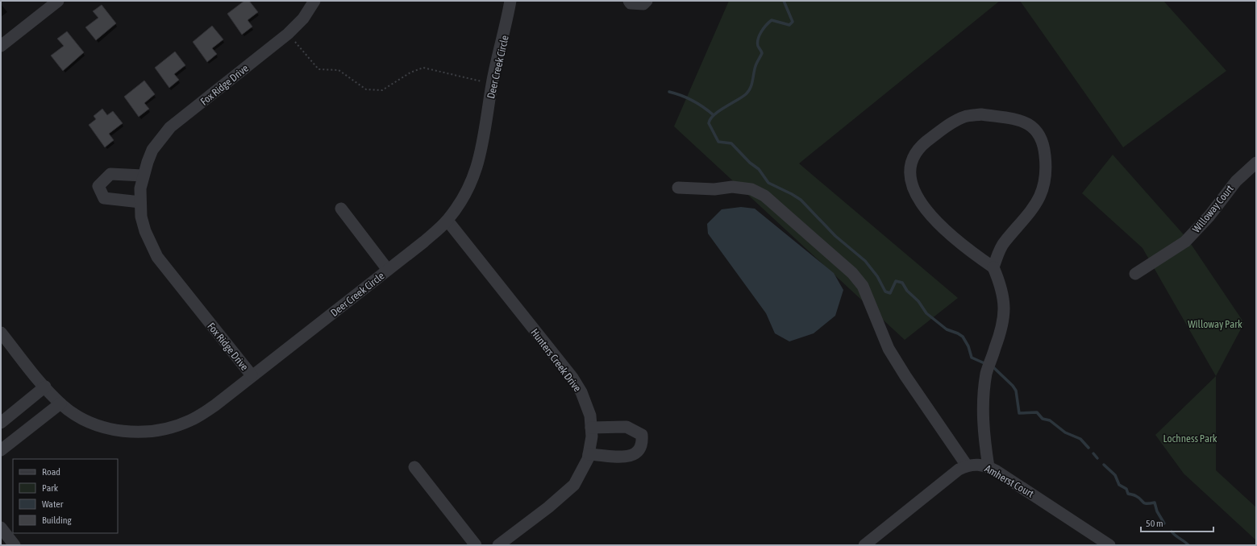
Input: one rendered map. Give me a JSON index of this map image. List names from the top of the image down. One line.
{"streets":{"street":["Deer Creek Circle","Fox Ridge Drive","Willoway Court","Hunters Creek Drive","Amherst Court"]},"crossings":[["Deer Creek Circle","Fox Ridge Drive"],["Deer Creek Circle","Hunters Creek Drive"]],"parks":["Willoway Park","Lochness Park"],"legend":["Road","Park","Water","Building"],"scale_bar":"50 m"}
